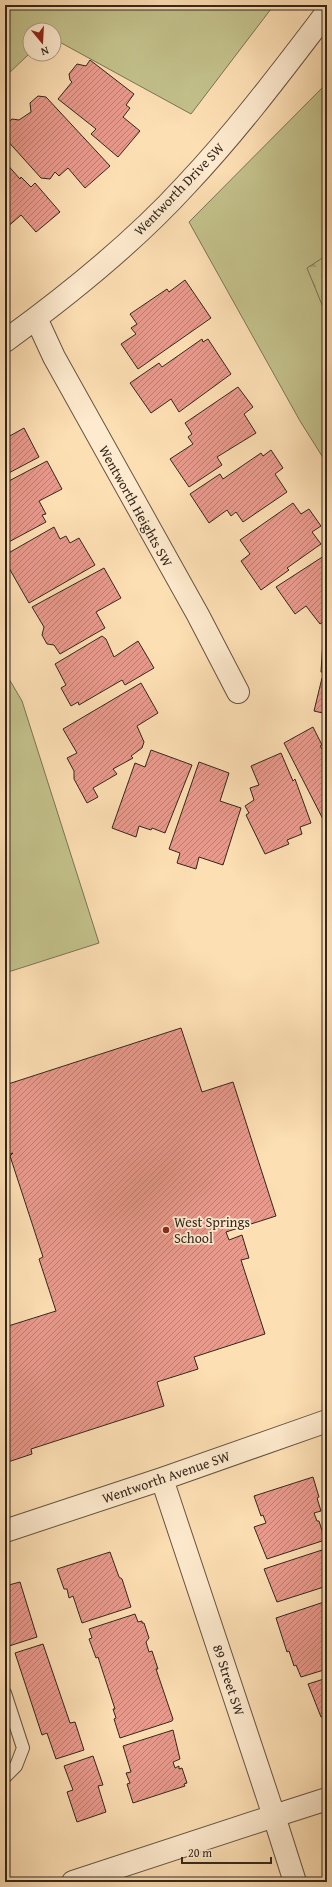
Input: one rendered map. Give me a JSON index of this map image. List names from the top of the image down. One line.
{"streets":{"street":["Wentworth Drive SW","Wentworth Heights SW","Wentworth Avenue SW","89 Street SW"]},"crossings":[["Wentworth Drive SW","Wentworth Heights SW"],["Wentworth Avenue SW","89 Street SW"]],"places":["West Springs School"],"scale_bar":"20 m","north":"bottom"}
